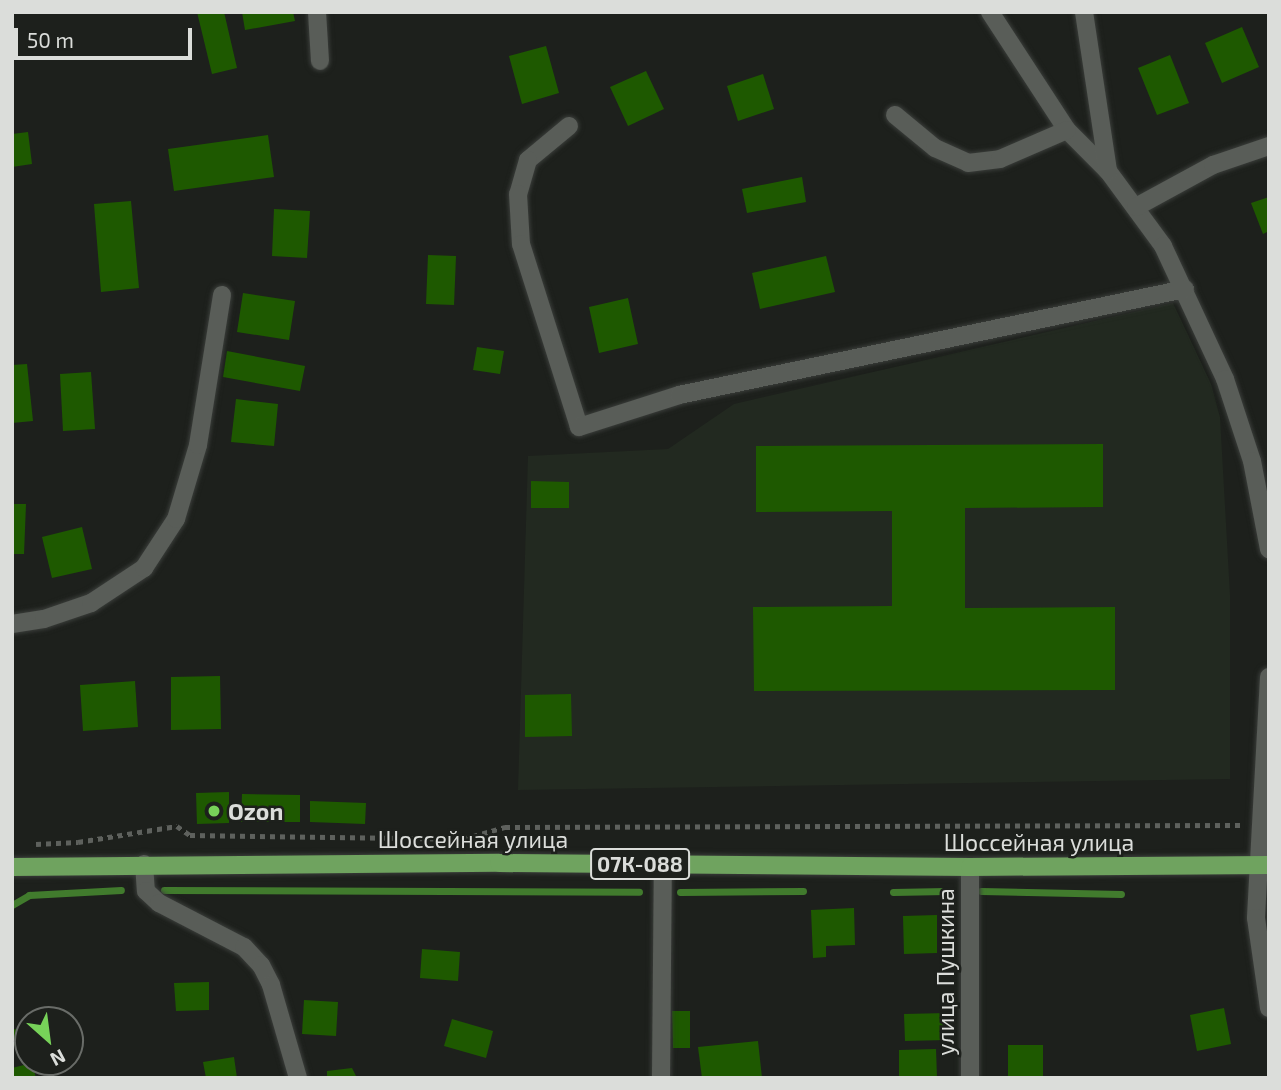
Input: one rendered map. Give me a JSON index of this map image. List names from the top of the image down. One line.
{"streets":{"main road":["Шоссейная улица","07К-088"],"street":["улица Пушкина"]},"crossings":[["Шоссейная улица","улица Пушкина"]],"places":["Ozon"],"scale_bar":"50 m","north":"bottom right"}
